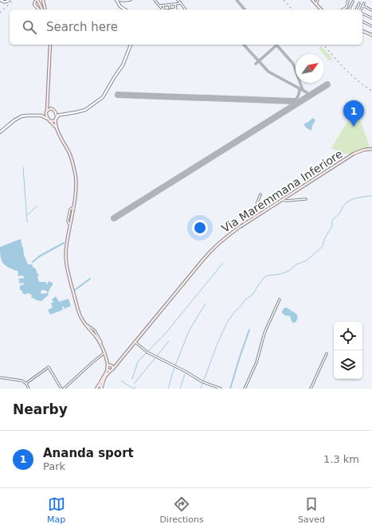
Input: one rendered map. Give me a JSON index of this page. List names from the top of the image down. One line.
{"streets":{"main road":["Via Maremmana Inferiore"]},"north":"top right","page":{"search":"Search here","pins":"1","heading":"Nearby","list":[{"mark":"1","name":"Ananda sport","note":"Park","value":"1.3 km"}],"nav":["Map","Directions","Saved"]}}
